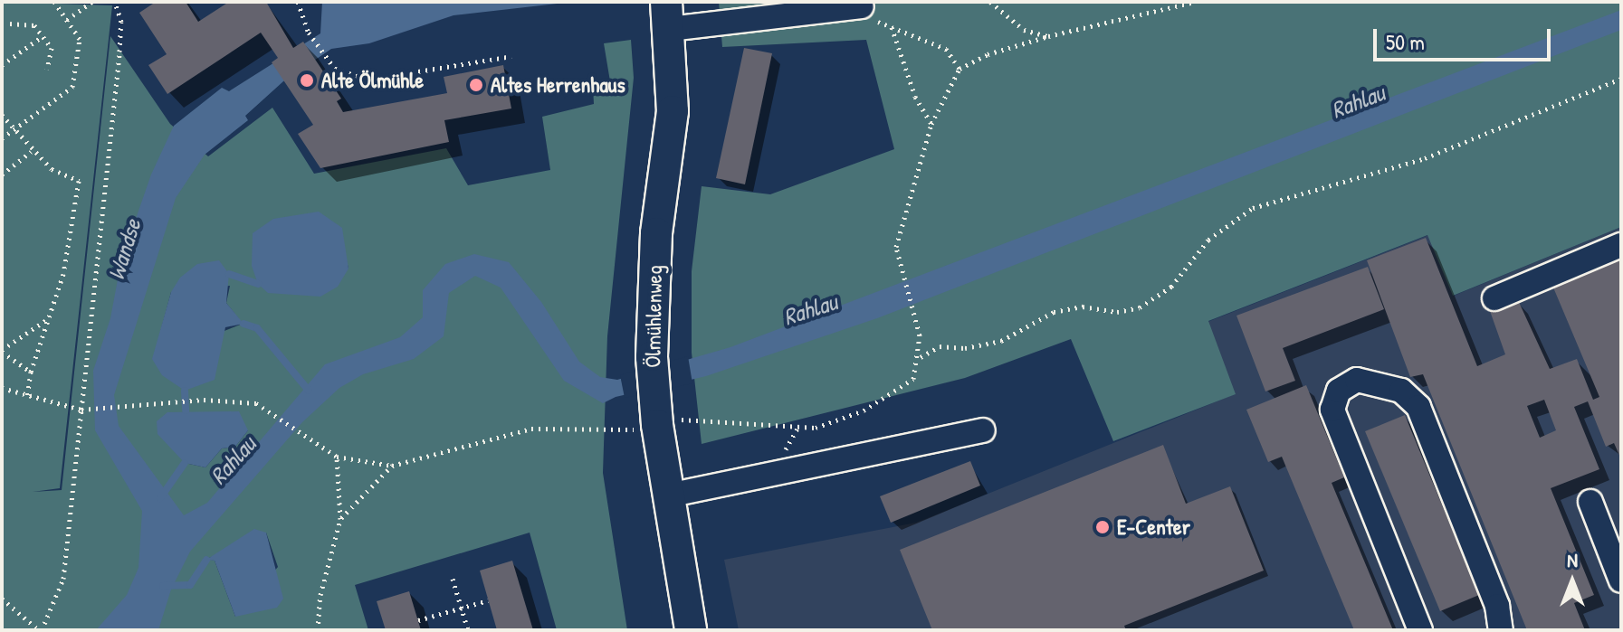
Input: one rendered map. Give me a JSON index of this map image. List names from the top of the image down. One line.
{"streets":{"main road":["Ölmühlenweg"]},"water":["Rahlau","Wandse"],"places":["Alte Ölmühle","Altes Herrenhaus","E-Center"],"scale_bar":"50 m","north":"top"}
